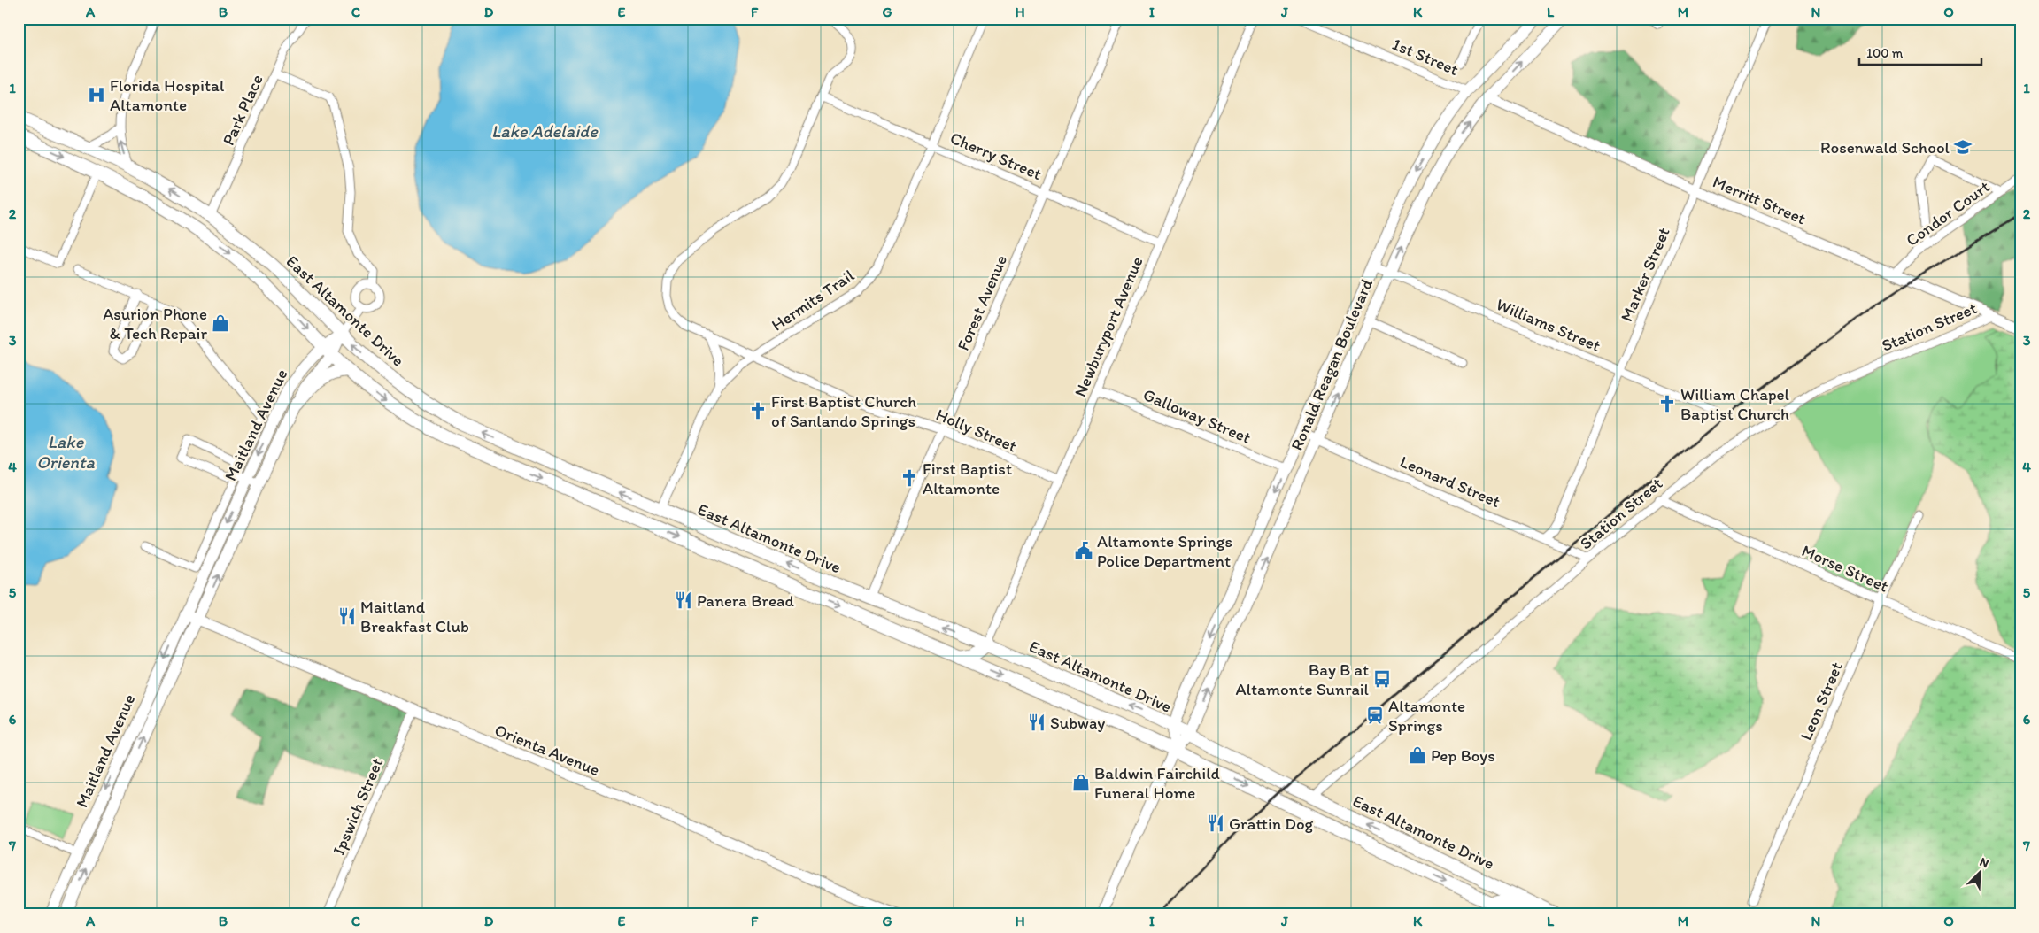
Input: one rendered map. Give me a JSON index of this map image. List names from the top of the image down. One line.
{"streets":{"main road":["East Altamonte Drive","Ronald Reagan Boulevard","Maitland Avenue"],"street":["1st Street","Park Place","Cherry Street","Merritt Street","Condor Court","Marker Street","Hermits Trail","Forest Avenue","Williams Street","Newburyport Avenue","Station Street","Galloway Street","Holly Street","Leonard Street","Morse Street","Leon Street","Orienta Avenue","Ipswich Street"]},"crossings":[["1st Street","Ronald Reagan Boulevard"],["Park Place","East Altamonte Drive"],["Cherry Street","Hermits Trail"],["Cherry Street","Forest Avenue"],["Cherry Street","Newburyport Avenue"],["Cherry Street","Holly Street"],["Merritt Street","Condor Court"],["Merritt Street","Marker Street"],["Merritt Street","Station Street"],["Merritt Street","Ronald Reagan Boulevard"],["Marker Street","Williams Street"],["Marker Street","Leonard Street"],["Hermits Trail","East Altamonte Drive"],["Hermits Trail","Holly Street"],["Forest Avenue","East Altamonte Drive"],["Forest Avenue","Holly Street"],["East Altamonte Drive","Newburyport Avenue"],["East Altamonte Drive","Station Street"],["East Altamonte Drive","Ronald Reagan Boulevard"],["East Altamonte Drive","Maitland Avenue"],["Williams Street","Ronald Reagan Boulevard"],["Newburyport Avenue","Galloway Street"],["Newburyport Avenue","Holly Street"],["Station Street","Leonard Street"],["Station Street","Morse Street"],["Ronald Reagan Boulevard","Galloway Street"],["Ronald Reagan Boulevard","Leonard Street"],["Maitland Avenue","Orienta Avenue"],["Morse Street","Leon Street"],["Orienta Avenue","Ipswich Street"]],"water":["Lake Adelaide","Lake Orienta"],"places":{"hospital":["Florida Hospital Altamonte"],"school or university":["Rosenwald School"],"shop":["Asurion Phone & Tech Repair","Pep Boys","Baldwin Fairchild Funeral Home"],"church":["William Chapel Baptist Church","First Baptist Church of Sanlando Springs","First Baptist Altamonte"],"public building":["Altamonte Springs Police Department"],"restaurant":["Panera Bread","Maitland Breakfast Club","Subway","Grattin Dog"],"bus stop":["Bay B at Altamonte Sunrail"],"station":["Altamonte Springs"]},"scale_bar":"100 m","north":"top right","grid":{"columns":["A","B","C","D","E","F","G","H","I","J","K","L","M","N","O"],"rows":["1","2","3","4","5","6","7"]}}
